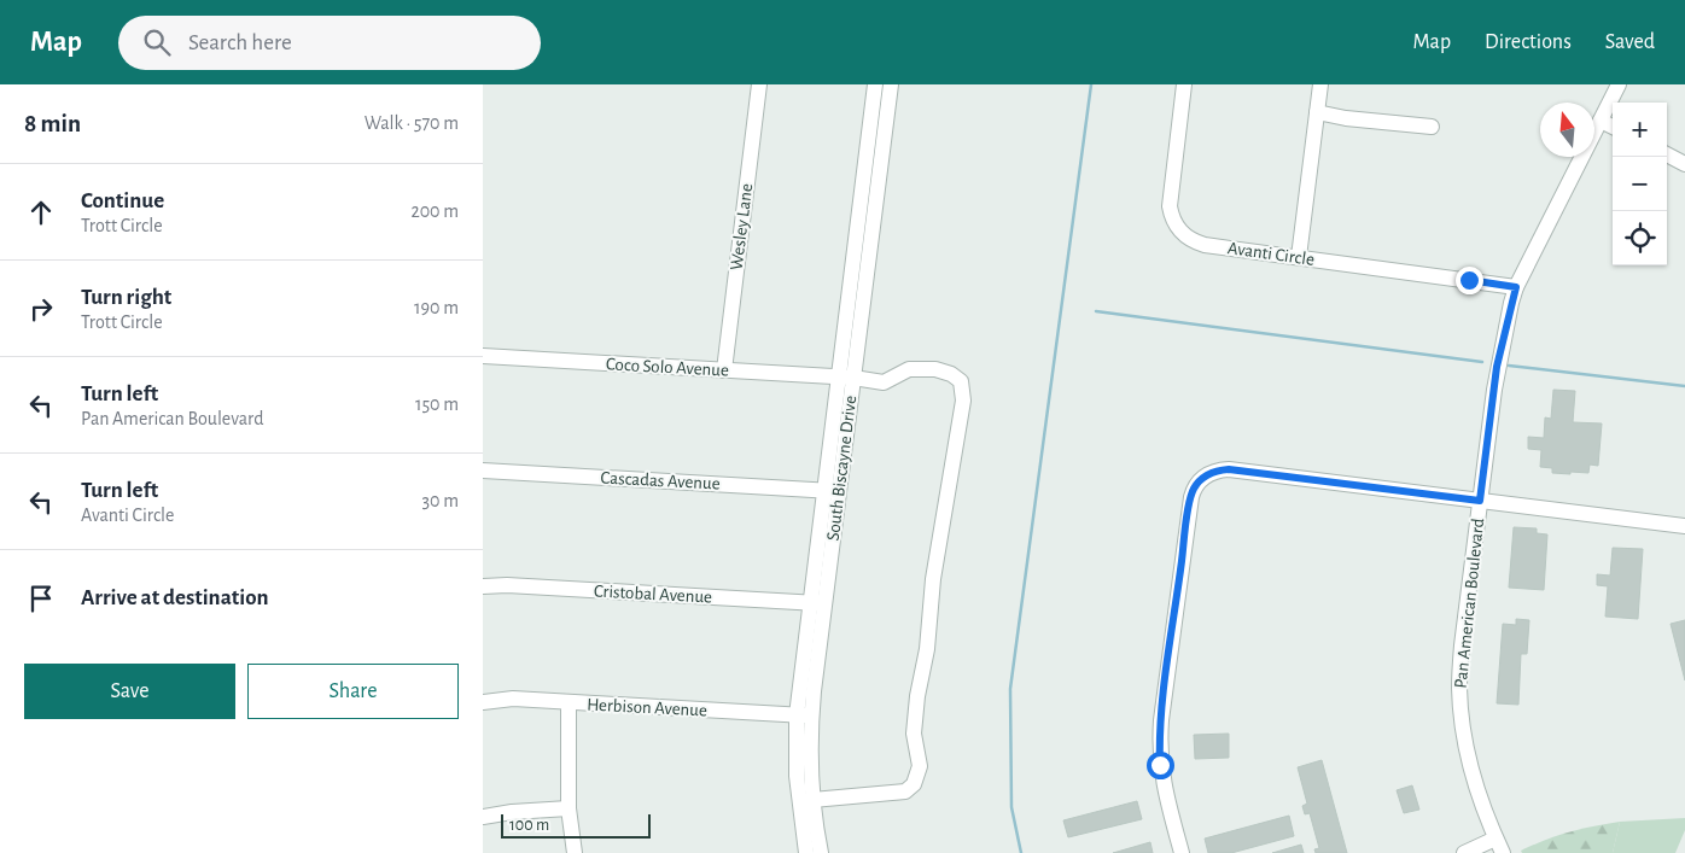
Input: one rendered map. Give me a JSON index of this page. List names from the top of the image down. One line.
{"streets":{"street":["Wesley Lane","Avanti Circle","Coco Solo Avenue","South Biscayne Drive","Cascadas Avenue","Cristobal Avenue","Pan American Boulevard","Herbison Avenue"]},"crossings":[["Wesley Lane","Coco Solo Avenue"],["Avanti Circle","Pan American Boulevard"],["Coco Solo Avenue","South Biscayne Drive"],["South Biscayne Drive","Cascadas Avenue"],["South Biscayne Drive","Cristobal Avenue"],["South Biscayne Drive","Herbison Avenue"]],"scale_bar":"100 m","north":"top","page":{"header":"Map","search":"Search here","nav":["Map","Directions","Saved"],"heading":["8 min","Walk · 570 m"],"map_buttons":["+","−"],"list":[["Continue","Trott Circle","200 m"],["Turn right","Trott Circle","190 m"],["Turn left","Pan American Boulevard","150 m"],["Turn left","Avanti Circle","30 m"],"Arrive at destination"],"buttons":["Save","Share"],"scale":"100 m"}}
